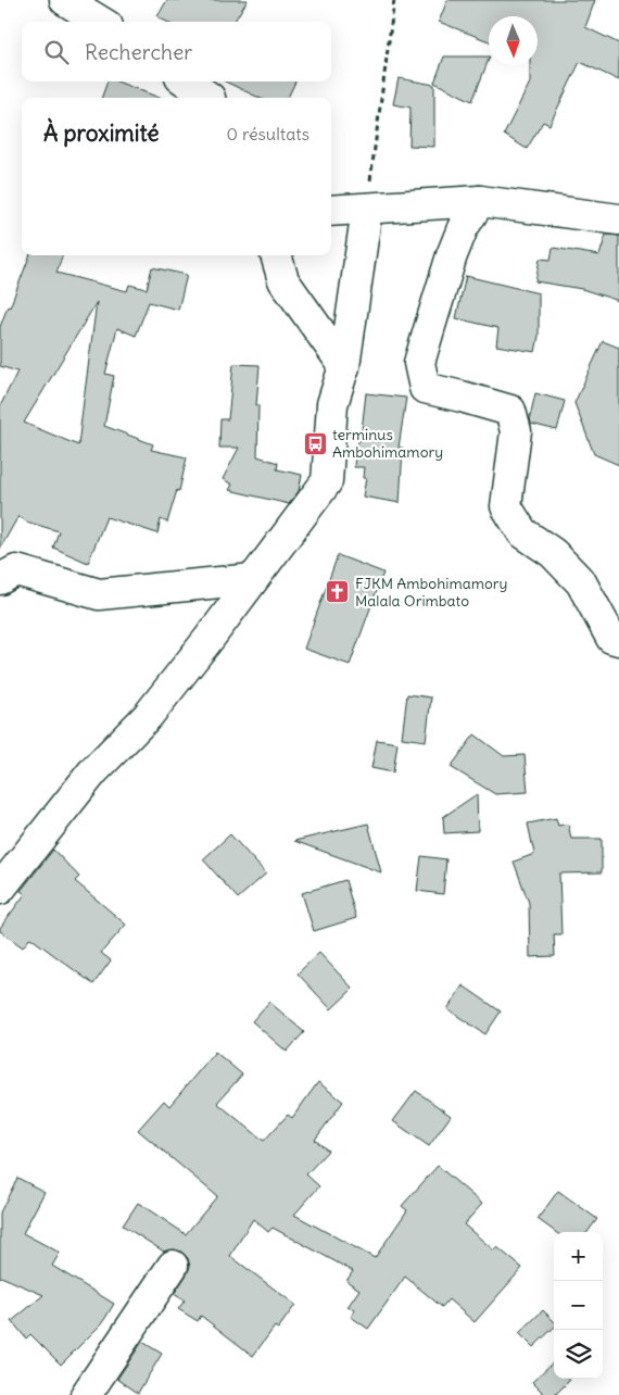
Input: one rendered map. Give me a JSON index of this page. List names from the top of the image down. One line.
{"places":{"bus stop":["terminus Ambohimamory"],"church":["FJKM Ambohimamory Malala Orimbato"]},"north":"bottom","page":{"search":"Rechercher","heading":["À proximité","0 résultats"],"map_buttons":["+","−"]}}
